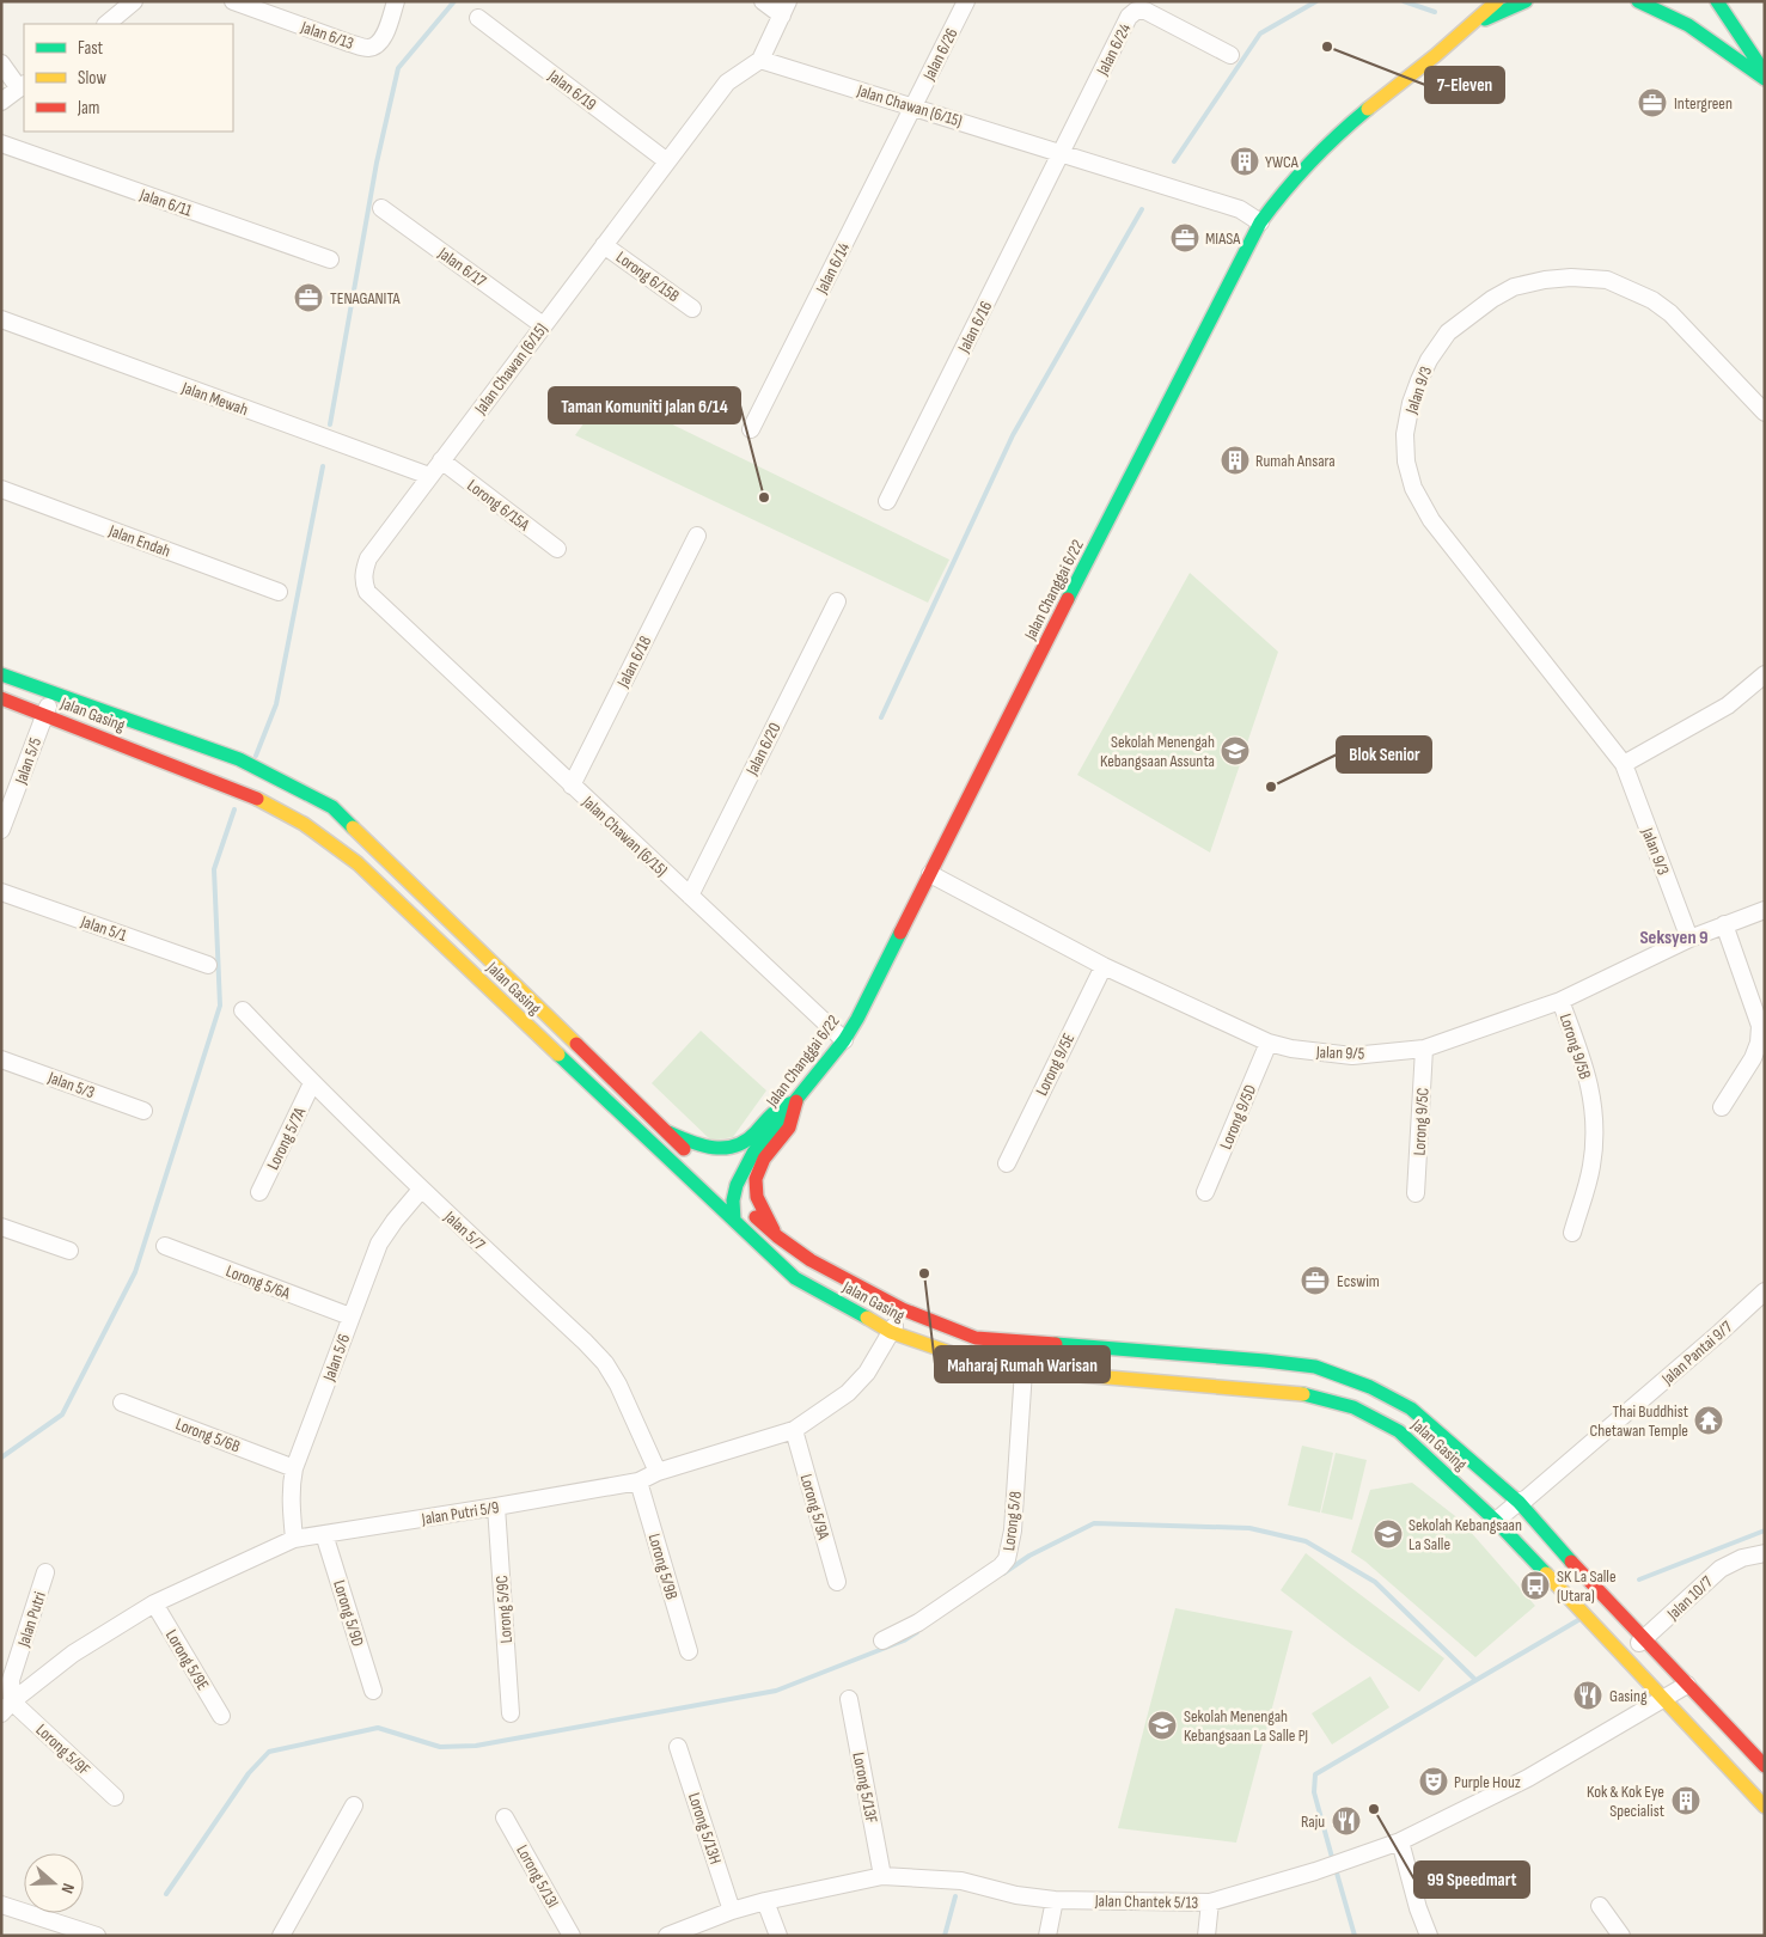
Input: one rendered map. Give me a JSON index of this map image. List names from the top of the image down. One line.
{"streets":{"main road":["Jalan Changgai 6/22","Jalan Gasing"],"street":["Jalan 6/13","Jalan 6/24","Jalan 6/26","Jalan 6/19","Jalan Chawan (6/15)","Jalan 6/11","Jalan 6/17","Jalan 6/14","Lorong 6/15B","Jalan 6/16","Jalan 9/3","Jalan Mewah","Lorong 6/15A","Jalan Endah","Jalan 6/18","Jalan 6/20","Jalan 5/5","Jalan 5/1","Lorong 9/5B","Jalan 9/5","Lorong 9/5E","Jalan 5/3","Lorong 9/5D","Lorong 9/5C","Lorong 5/7A","Jalan 5/7","Lorong 5/6A","Jalan Pantai 9/7","Jalan 5/6","Lorong 5/6B","Lorong 5/9A","Jalan Putri 5/9","Lorong 5/8","Lorong 5/9B","Jalan 10/7","Lorong 5/9C","Lorong 5/9D","Jalan Putri","Lorong 5/9E","Lorong 5/9F","Lorong 5/13F","Lorong 5/13H","Lorong 5/13I","Jalan Chantek 5/13"]},"crossings":[["Jalan 6/24","Jalan Chawan (6/15)"],["Jalan 6/24","Jalan 6/16"],["Jalan 6/26","Jalan Chawan (6/15)"],["Jalan 6/26","Jalan 6/14"],["Jalan 6/19","Jalan Chawan (6/15)"],["Jalan Chawan (6/15)","Jalan 6/17"],["Jalan Chawan (6/15)","Jalan 6/14"],["Jalan Chawan (6/15)","Lorong 6/15B"],["Jalan Chawan (6/15)","Jalan 6/16"],["Jalan Chawan (6/15)","Jalan Mewah"],["Jalan Chawan (6/15)","Lorong 6/15A"],["Jalan Chawan (6/15)","Jalan Changgai 6/22"],["Jalan Chawan (6/15)","Jalan 6/18"],["Jalan Chawan (6/15)","Jalan 6/20"],["Jalan 9/3","Jalan 9/5"],["Jalan Changgai 6/22","Jalan Gasing"],["Jalan Changgai 6/22","Jalan 9/5"],["Jalan Gasing","Jalan 5/5"],["Jalan Gasing","Jalan Pantai 9/7"],["Jalan Gasing","Jalan Putri 5/9"],["Jalan Gasing","Lorong 5/8"],["Jalan Gasing","Jalan 10/7"],["Jalan Gasing","Jalan Chantek 5/13"],["Lorong 9/5B","Jalan 9/5"],["Jalan 9/5","Lorong 9/5E"],["Jalan 9/5","Lorong 9/5D"],["Jalan 9/5","Lorong 9/5C"],["Lorong 5/7A","Jalan 5/7"],["Jalan 5/7","Jalan 5/6"],["Jalan 5/7","Jalan Putri 5/9"],["Lorong 5/6A","Jalan 5/6"],["Jalan 5/6","Lorong 5/6B"],["Jalan 5/6","Jalan Putri 5/9"],["Lorong 5/9A","Jalan Putri 5/9"],["Jalan Putri 5/9","Lorong 5/9B"],["Jalan Putri 5/9","Lorong 5/9C"],["Jalan Putri 5/9","Lorong 5/9D"],["Jalan Putri 5/9","Jalan Putri"],["Jalan Putri 5/9","Lorong 5/9E"],["Jalan Putri 5/9","Lorong 5/9F"],["Jalan Putri","Lorong 5/9F"],["Lorong 5/13F","Jalan Chantek 5/13"],["Lorong 5/13H","Jalan Chantek 5/13"]],"districts":["Seksyen 9"],"places":{"other":["7-Eleven","Taman Komuniti Jalan 6/14","Blok Senior","Maharaj Rumah Warisan","99 Speedmart"],"office":["Intergreen","MIASA","TENAGANITA","Ecswim"],"building":["YWCA","Rumah Ansara","Kok & Kok Eye Specialist"],"school or university":["Sekolah Menengah Kebangsaan Assunta","Sekolah Kebangsaan La Salle","Sekolah Menengah Kebangsaan La Salle PJ"],"temple":["Thai Buddhist Chetawan Temple"],"bus stop":["SK La Salle (Utara)"],"restaurant":["Gasing","Raju"],"theatre":["Purple Houz"]},"legend":["Fast","Slow","Jam"],"north":"right"}
